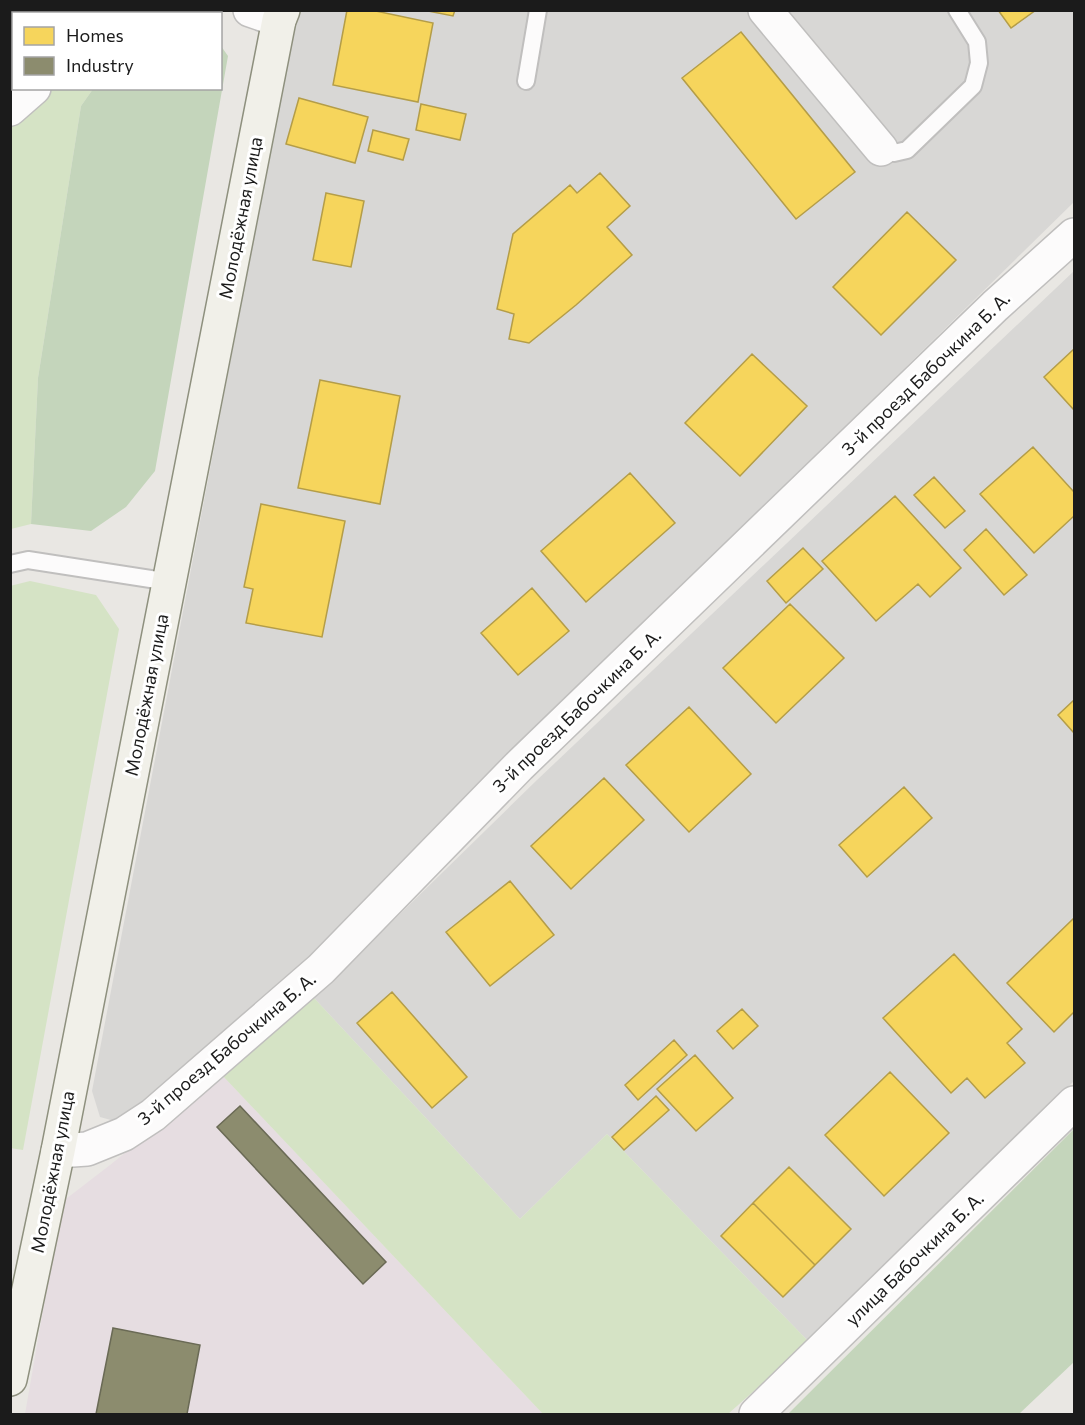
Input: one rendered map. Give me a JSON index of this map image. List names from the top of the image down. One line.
{"streets":{"street":["Молодёжная улица","3-й проезд Бабочкина Б. А.","улица Бабочкина Б. А."]},"crossings":[["Молодёжная улица","3-й проезд Бабочкина Б. А."]],"legend":["Homes","Industry"]}
